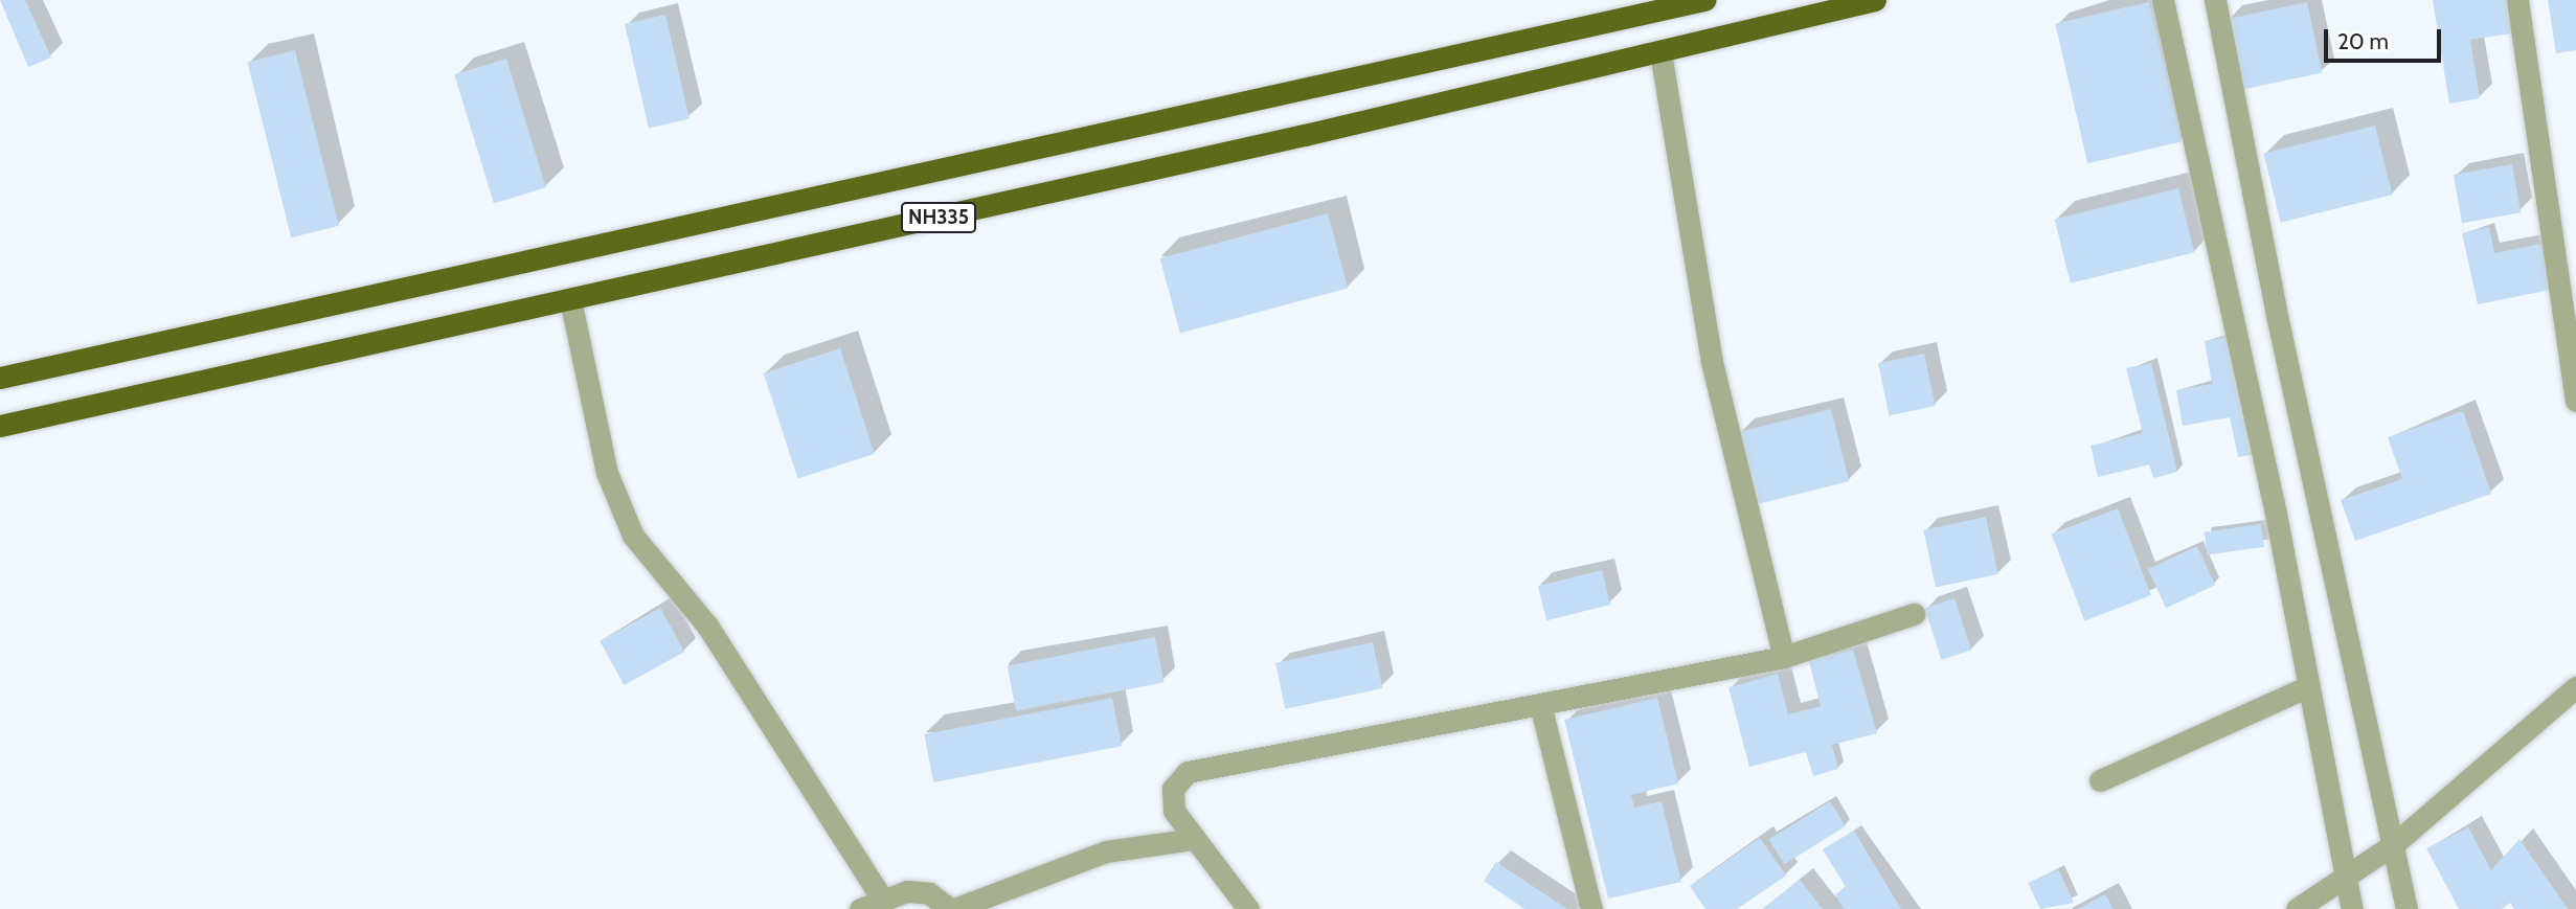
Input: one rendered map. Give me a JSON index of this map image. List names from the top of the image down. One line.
{"streets":{"highway":["NH335"]},"scale_bar":"20 m"}
